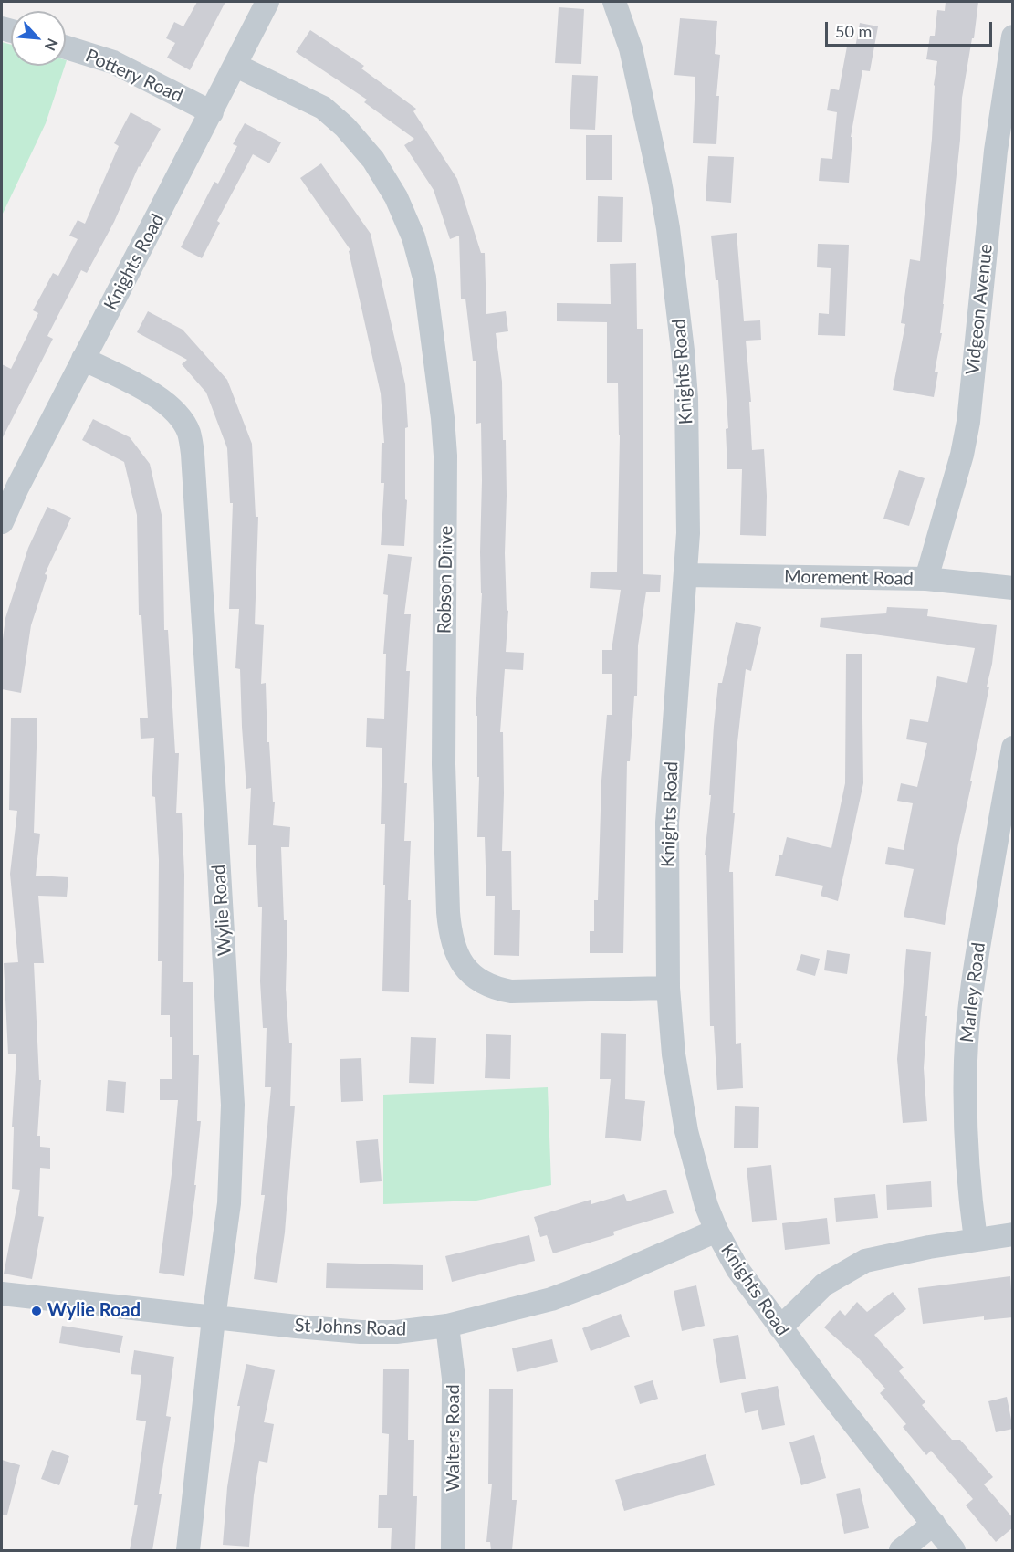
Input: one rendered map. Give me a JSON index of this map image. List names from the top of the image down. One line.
{"streets":{"street":["Pottery Road","Knights Road","Vidgeon Avenue","Morement Road","Robson Drive","Wylie Road","Marley Road","St Johns Road","Walters Road"]},"crossings":[["Pottery Road","Knights Road"],["Knights Road","Morement Road"],["Knights Road","Robson Drive"],["Knights Road","Wylie Road"],["Knights Road","St Johns Road"],["Vidgeon Avenue","Morement Road"],["Wylie Road","St Johns Road"],["St Johns Road","Walters Road"]],"places":["Wylie Road"],"scale_bar":"50 m","north":"bottom right"}
